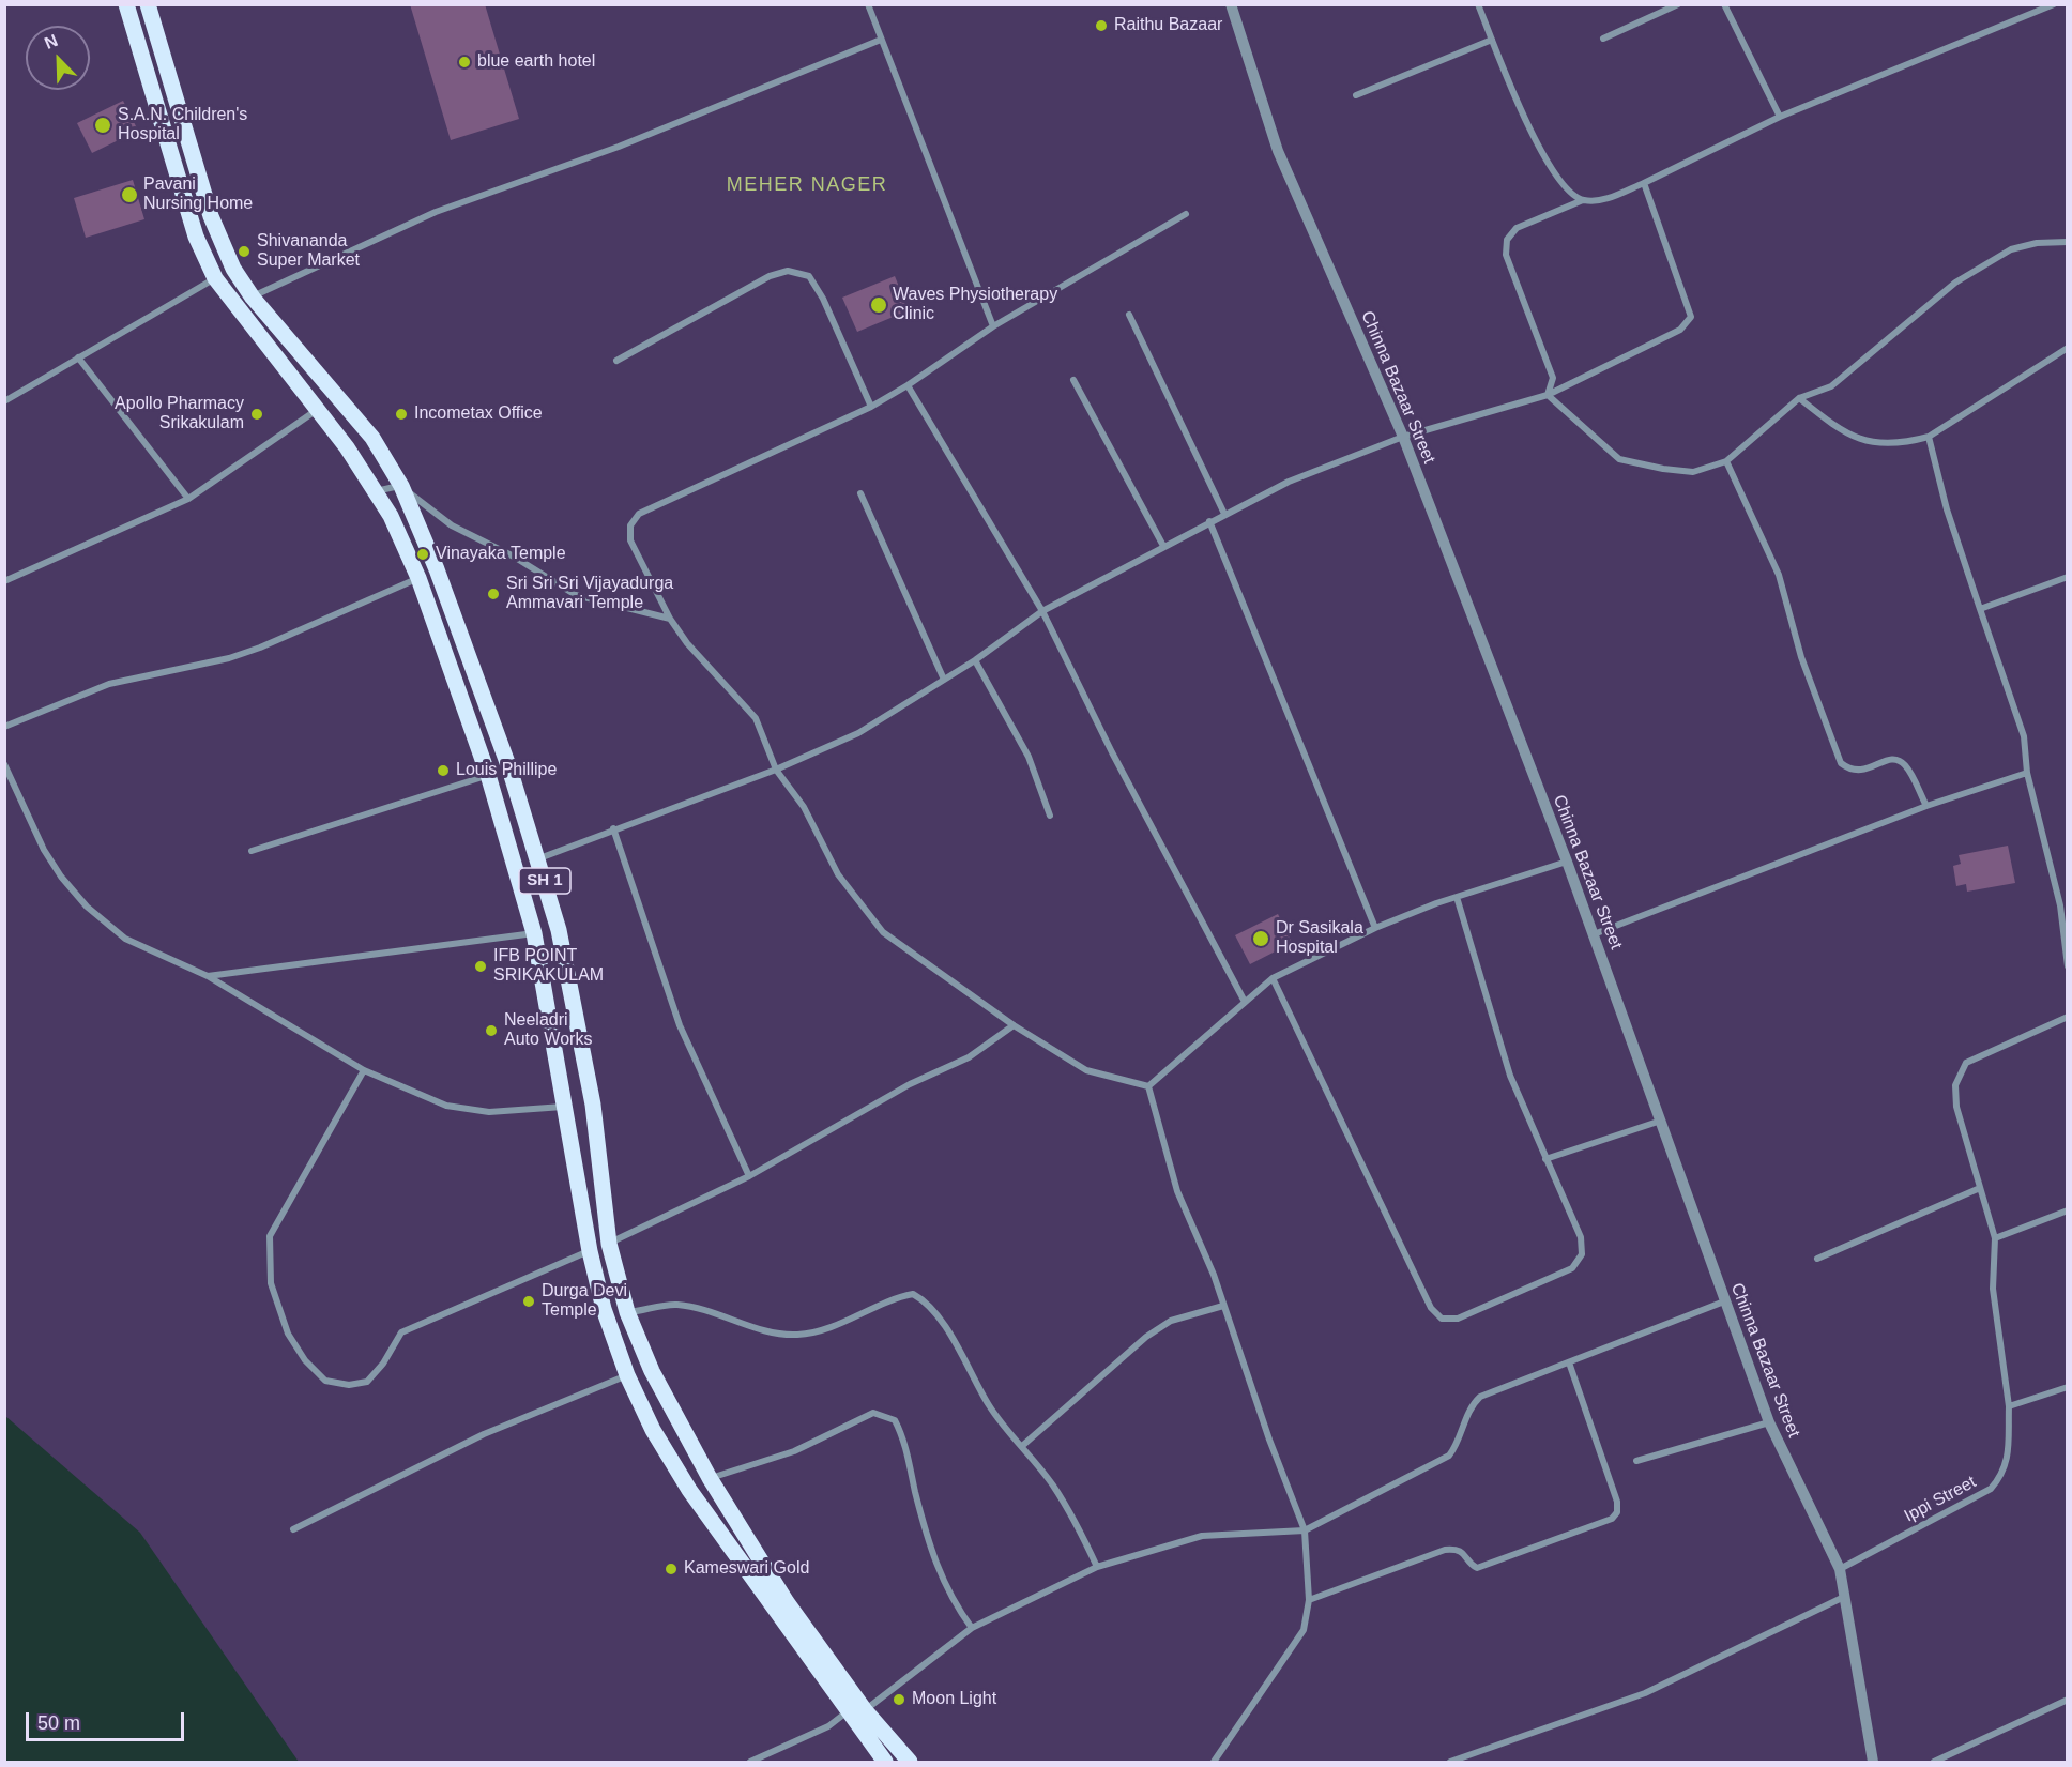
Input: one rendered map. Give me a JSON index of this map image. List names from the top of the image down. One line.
{"streets":{"main road":["SH 1"],"street":["Chinna Bazaar Street","Ippi Street"]},"crossings":[["Chinna Bazaar Street","Ippi Street"]],"districts":["MEHER NAGER"],"places":["Raithu Bazaar","blue earth hotel","S.A.N. Children's Hospital","Pavani Nursing Home","Shivananda Super Market","Waves Physiotherapy Clinic","Apollo Pharmacy Srikakulam","Incometax Office","Vinayaka Temple","Sri Sri Sri Vijayadurga Ammavari Temple","Louis Phillipe","Dr Sasikala Hospital","IFB POINT SRIKAKULAM","Neeladri Auto Works","Durga Devi Temple","Kameswari Gold","Moon Light"],"scale_bar":"50 m","north":"top left"}
